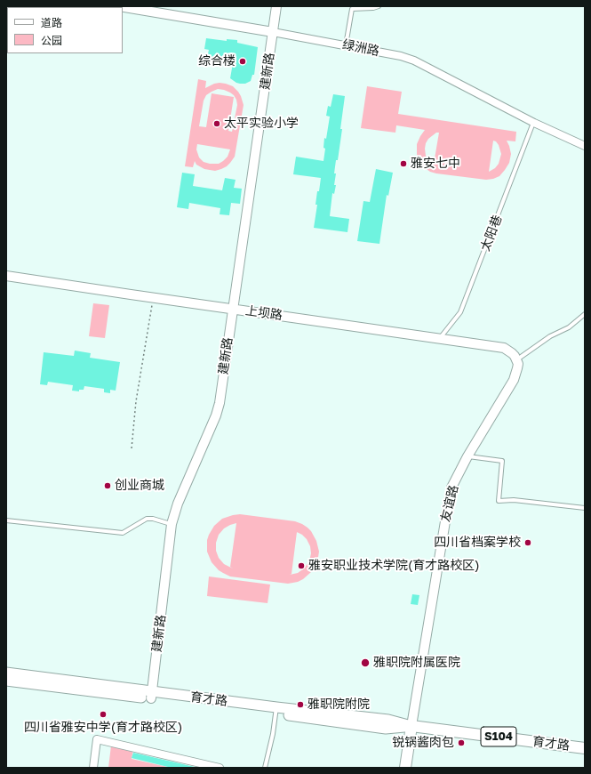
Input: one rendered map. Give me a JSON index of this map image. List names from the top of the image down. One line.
{"streets":{"main road":["育才路","S104"],"street":["绿洲路","建新路","上坝路","友谊路"],"lane":["太阳巷"]},"crossings":[["绿洲路","建新路"],["绿洲路","太阳巷"],["建新路","上坝路"],["建新路","育才路"],["太阳巷","上坝路"],["上坝路","友谊路"],["友谊路","育才路"]],"places":["综合楼","太平实验小学","雅安七中","创业商城","四川省档案学校","雅安职业技术学院(育才路校区)","雅职院附属医院","雅职院附院","四川省雅安中学(育才路校区)","锐锅酱肉包"],"legend":["道路","公园"]}
